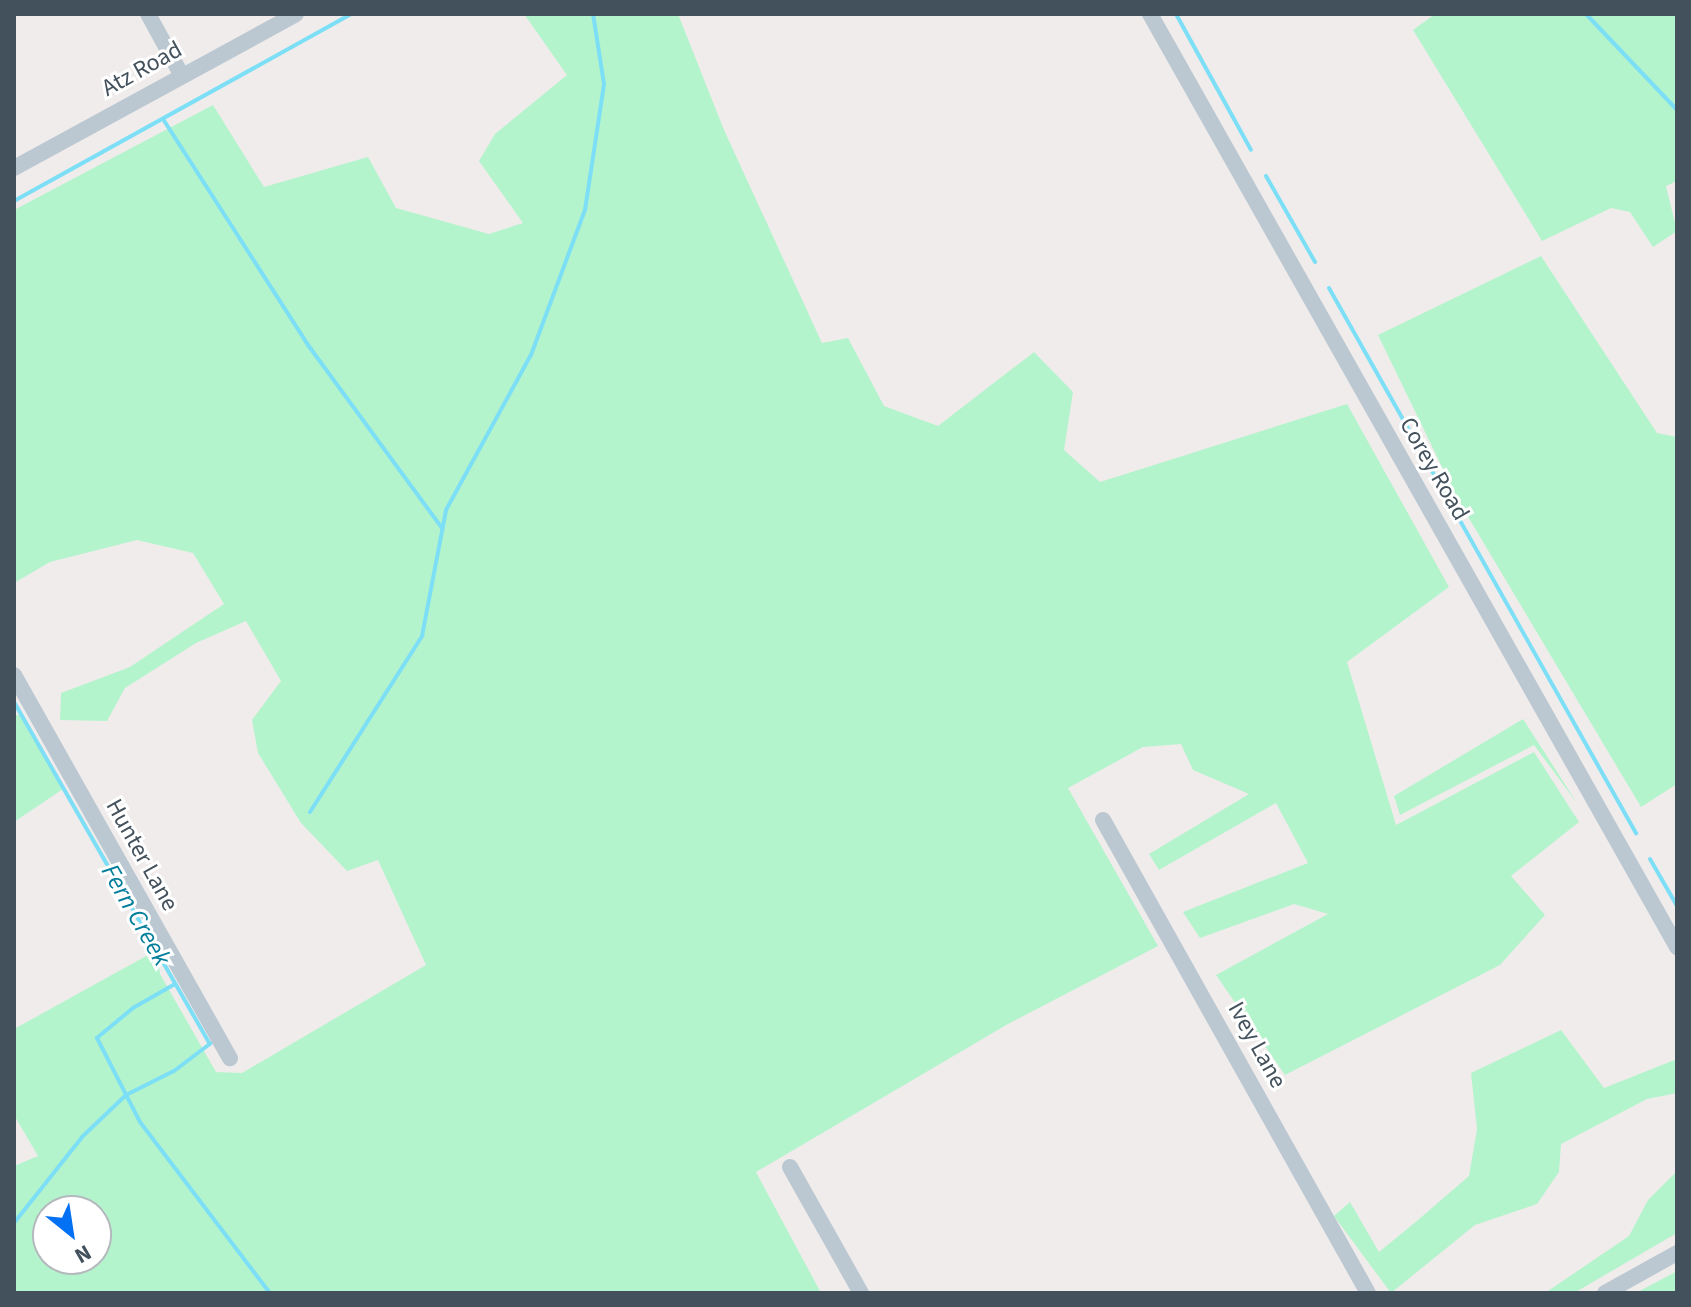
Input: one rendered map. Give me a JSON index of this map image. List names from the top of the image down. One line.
{"streets":{"street":["Atz Road","Corey Road","Hunter Lane","Ivey Lane"]},"water":["Fern Creek"],"north":"bottom right"}
